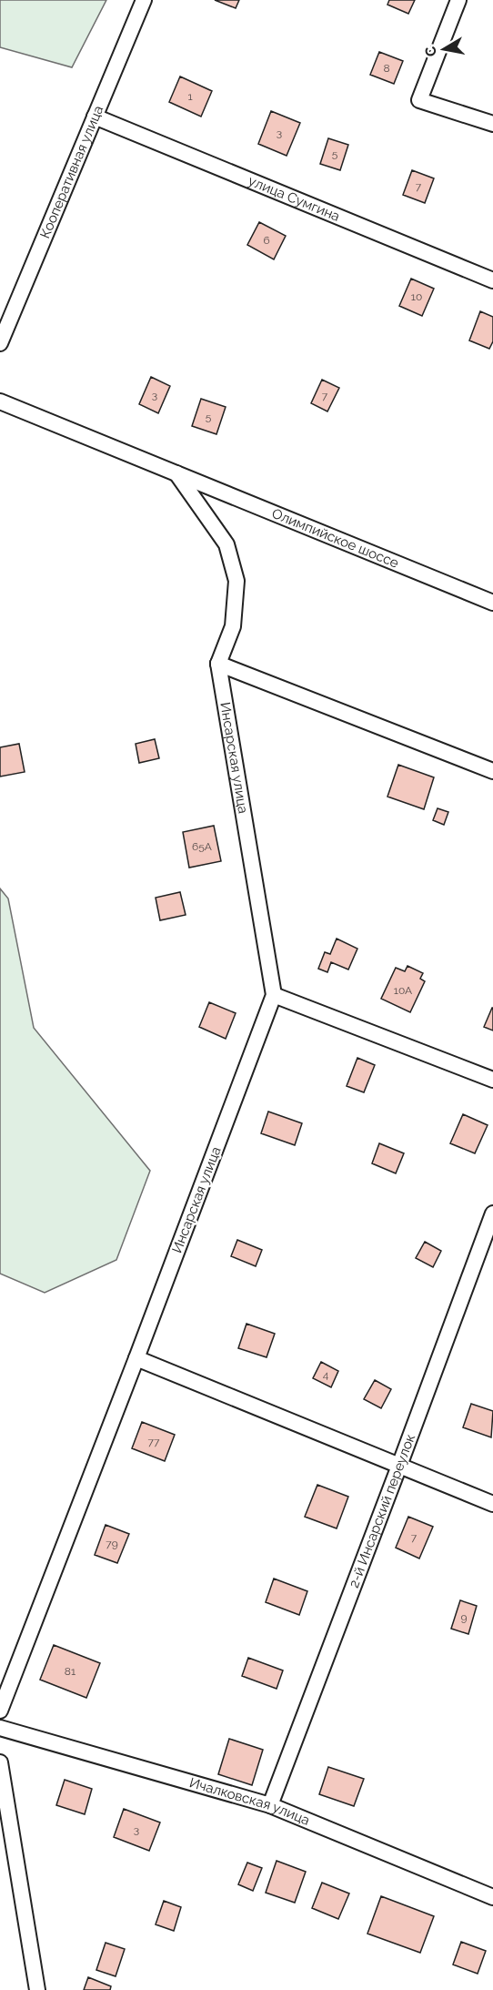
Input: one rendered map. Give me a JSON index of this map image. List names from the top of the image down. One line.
{"streets":{"street":["Кооперативная улица","улица Сумгина","Олимпийское шоссе","Инсарская улица","2-й Инсарский переулок","Ичалковская улица"]},"crossings":[["Кооперативная улица","улица Сумгина"],["2-й Инсарский переулок","Ичалковская улица"]],"house_numbers":["8","1","3","5","7","6","10","3","7","5","65А","10А","4","77","7","79","9","81","3"],"north":"left"}
